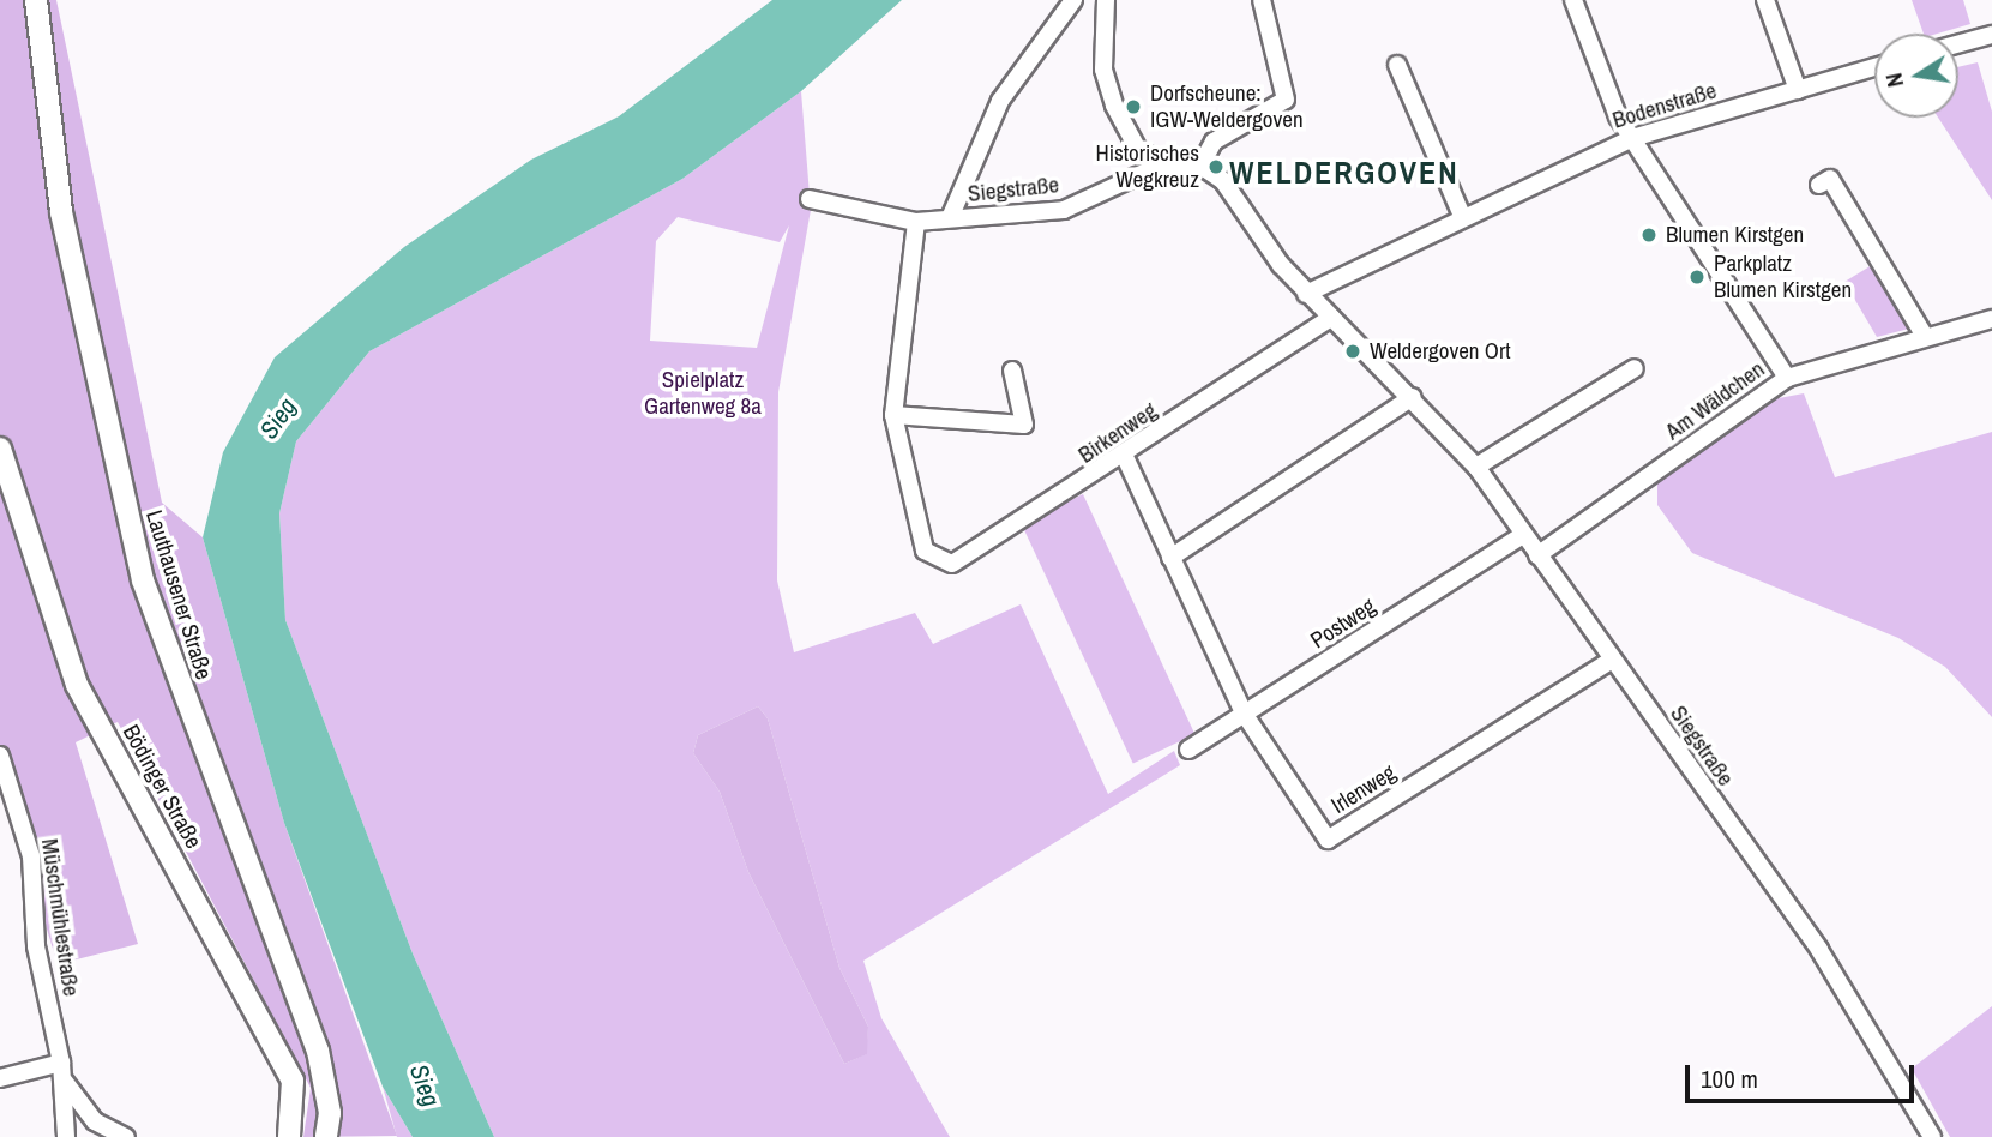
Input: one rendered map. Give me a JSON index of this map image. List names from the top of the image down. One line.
{"streets":{"street":["Bodenstraße","Siegstraße","Am Wäldchen","Birkenweg","Lauthausener Straße","Postweg","Bödinger Straße","Irlenweg","Müschmühlestraße"]},"crossings":[["Bodenstraße","Siegstraße"],["Siegstraße","Am Wäldchen"],["Siegstraße","Birkenweg"],["Siegstraße","Postweg"],["Siegstraße","Irlenweg"],["Birkenweg","Irlenweg"],["Postweg","Irlenweg"]],"districts":["WELDERGOVEN"],"water":["Sieg"],"parks":["Spielplatz Gartenweg 8a"],"places":["Dorfscheune: IGW-Weldergoven","Historisches Wegkreuz","Blumen Kirstgen","Parkplatz Blumen Kirstgen","Weldergoven Ort"],"scale_bar":"100 m","north":"left"}
